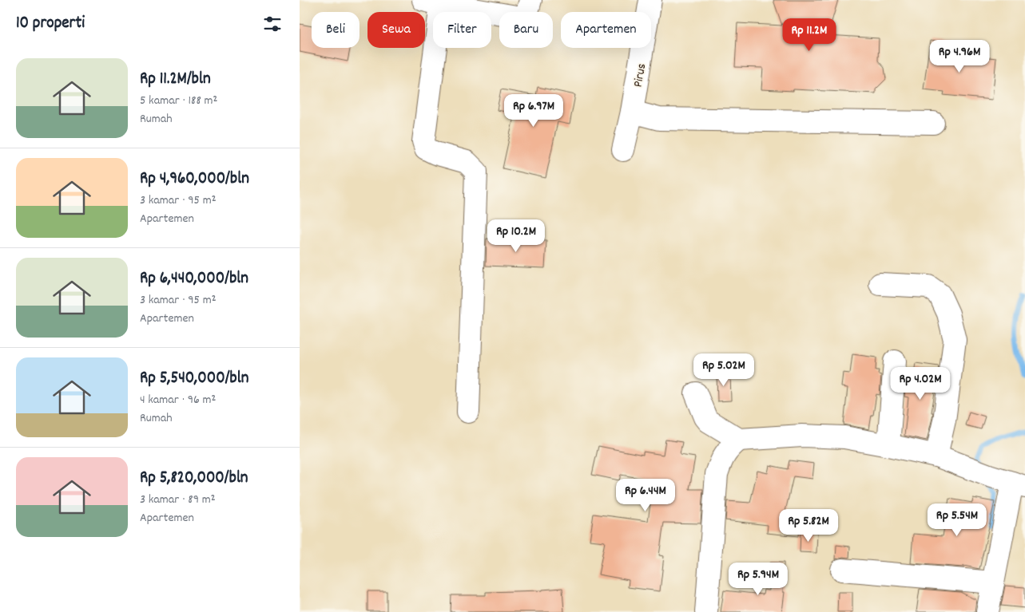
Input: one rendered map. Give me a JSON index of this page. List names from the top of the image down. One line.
{"streets":{"street":["Pirus"]},"page":{"heading":"10 properti","chip":["Beli","Sewa","Filter","Baru","Apartemen"],"price":["Rp 11.2M","Rp 4.96M","Rp 6.97M","Rp 10.2M","Rp 5.02M","Rp 4.02M","Rp 6.44M","Rp 5.54M","Rp 5.82M","Rp 5.94M"],"list":[{"name":"Rp 11.2M/bln","note":"5 kamar · 188 m² · Rumah"},{"name":"Rp 4,960,000/bln","note":"3 kamar · 95 m² · Apartemen"},{"name":"Rp 6,440,000/bln","note":"3 kamar · 95 m² · Apartemen"},{"name":"Rp 5,540,000/bln","note":"4 kamar · 96 m² · Rumah"},{"name":"Rp 5,820,000/bln","note":"3 kamar · 89 m² · Apartemen"}]}}
